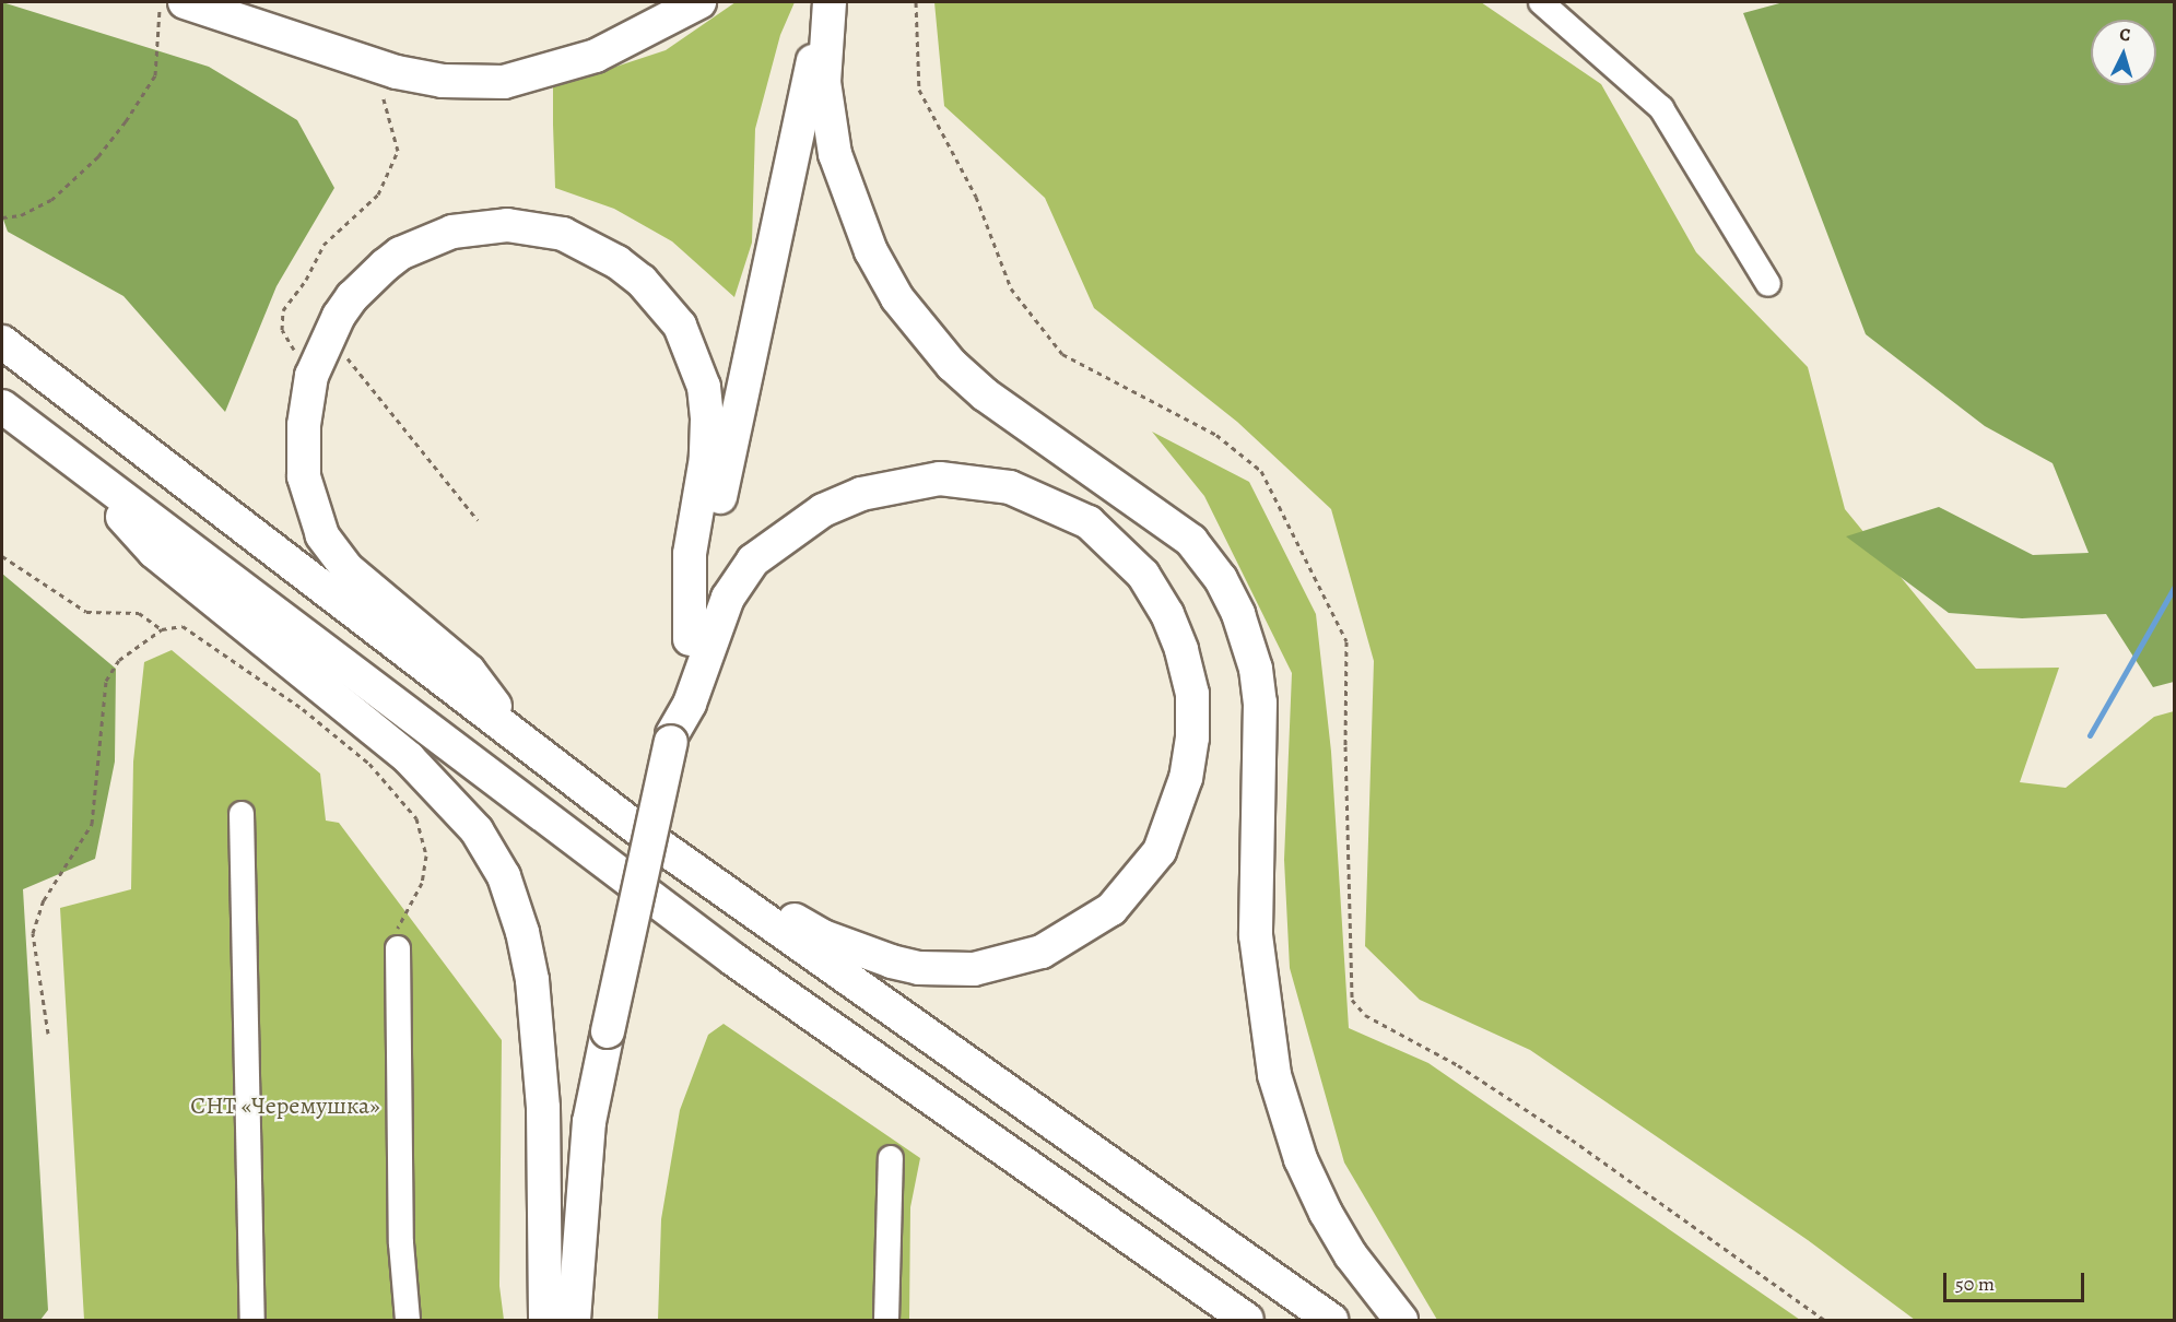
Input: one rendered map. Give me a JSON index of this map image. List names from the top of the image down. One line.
{"parks":["СНТ «Черемушка»"],"scale_bar":"50 m","north":"top"}
